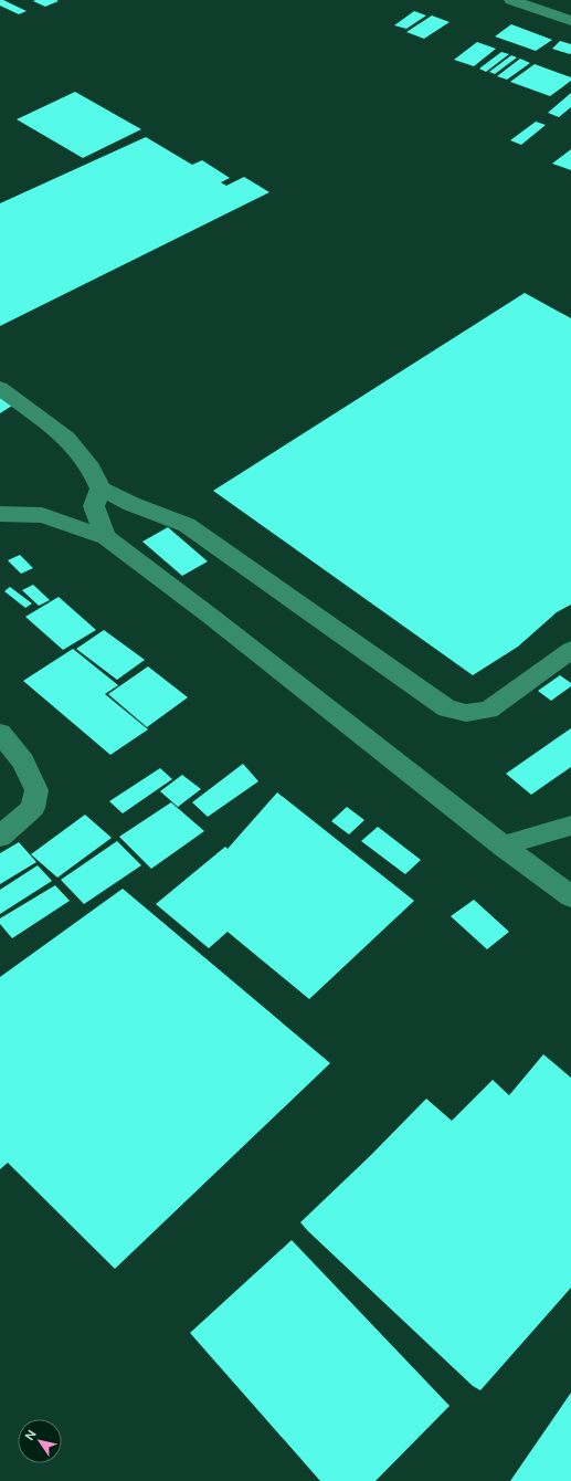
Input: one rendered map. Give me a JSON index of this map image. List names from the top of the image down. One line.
{"north":"top left"}
